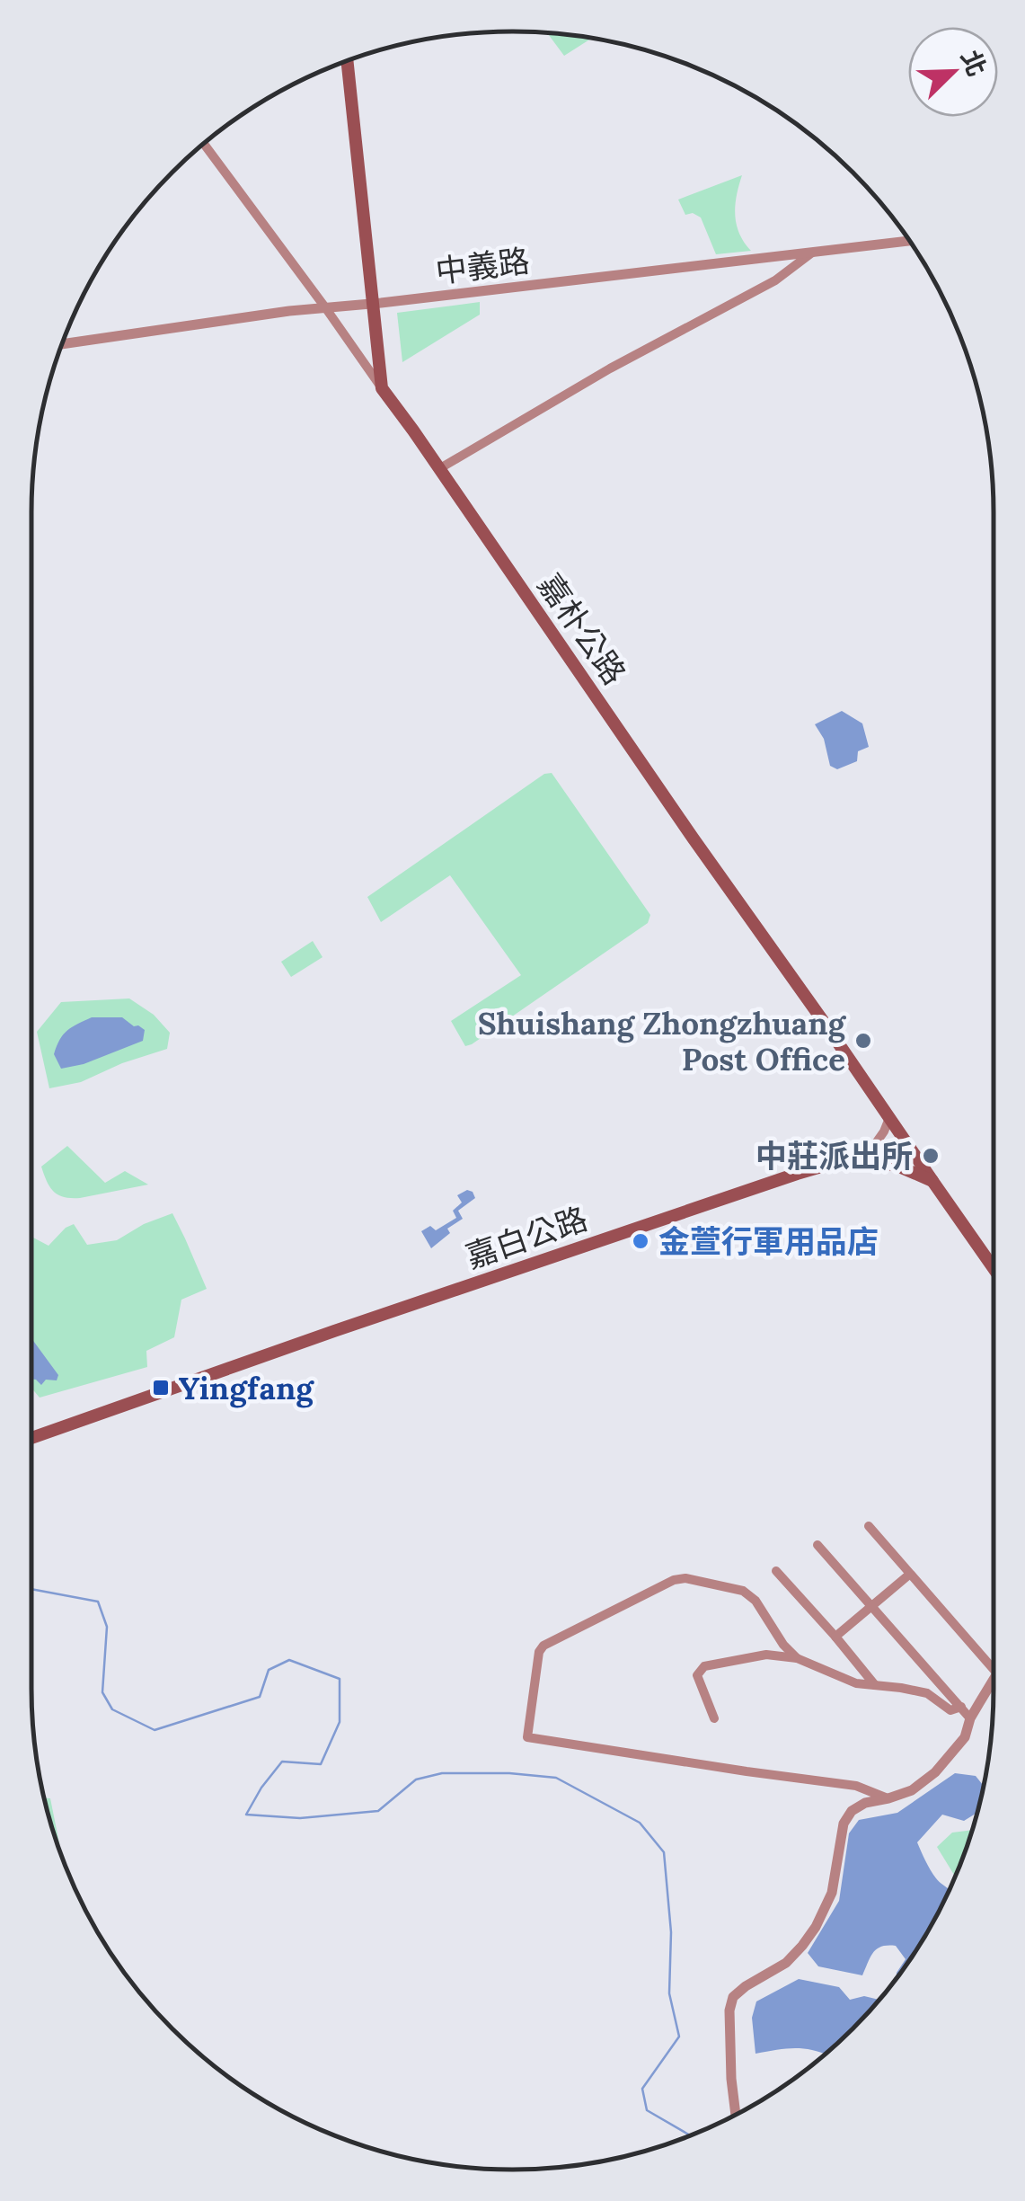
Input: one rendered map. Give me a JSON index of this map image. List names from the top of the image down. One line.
{"streets":{"main road":["嘉朴公路","嘉白公路"],"street":["中義路"]},"crossings":[["中義路","嘉朴公路"],["嘉朴公路","嘉白公路"]],"places":{"other":["Shuishang Zhongzhuang Post Office","中莊派出所","金萱行軍用品店"],"transit":["Yingfang"]},"north":"top right"}
